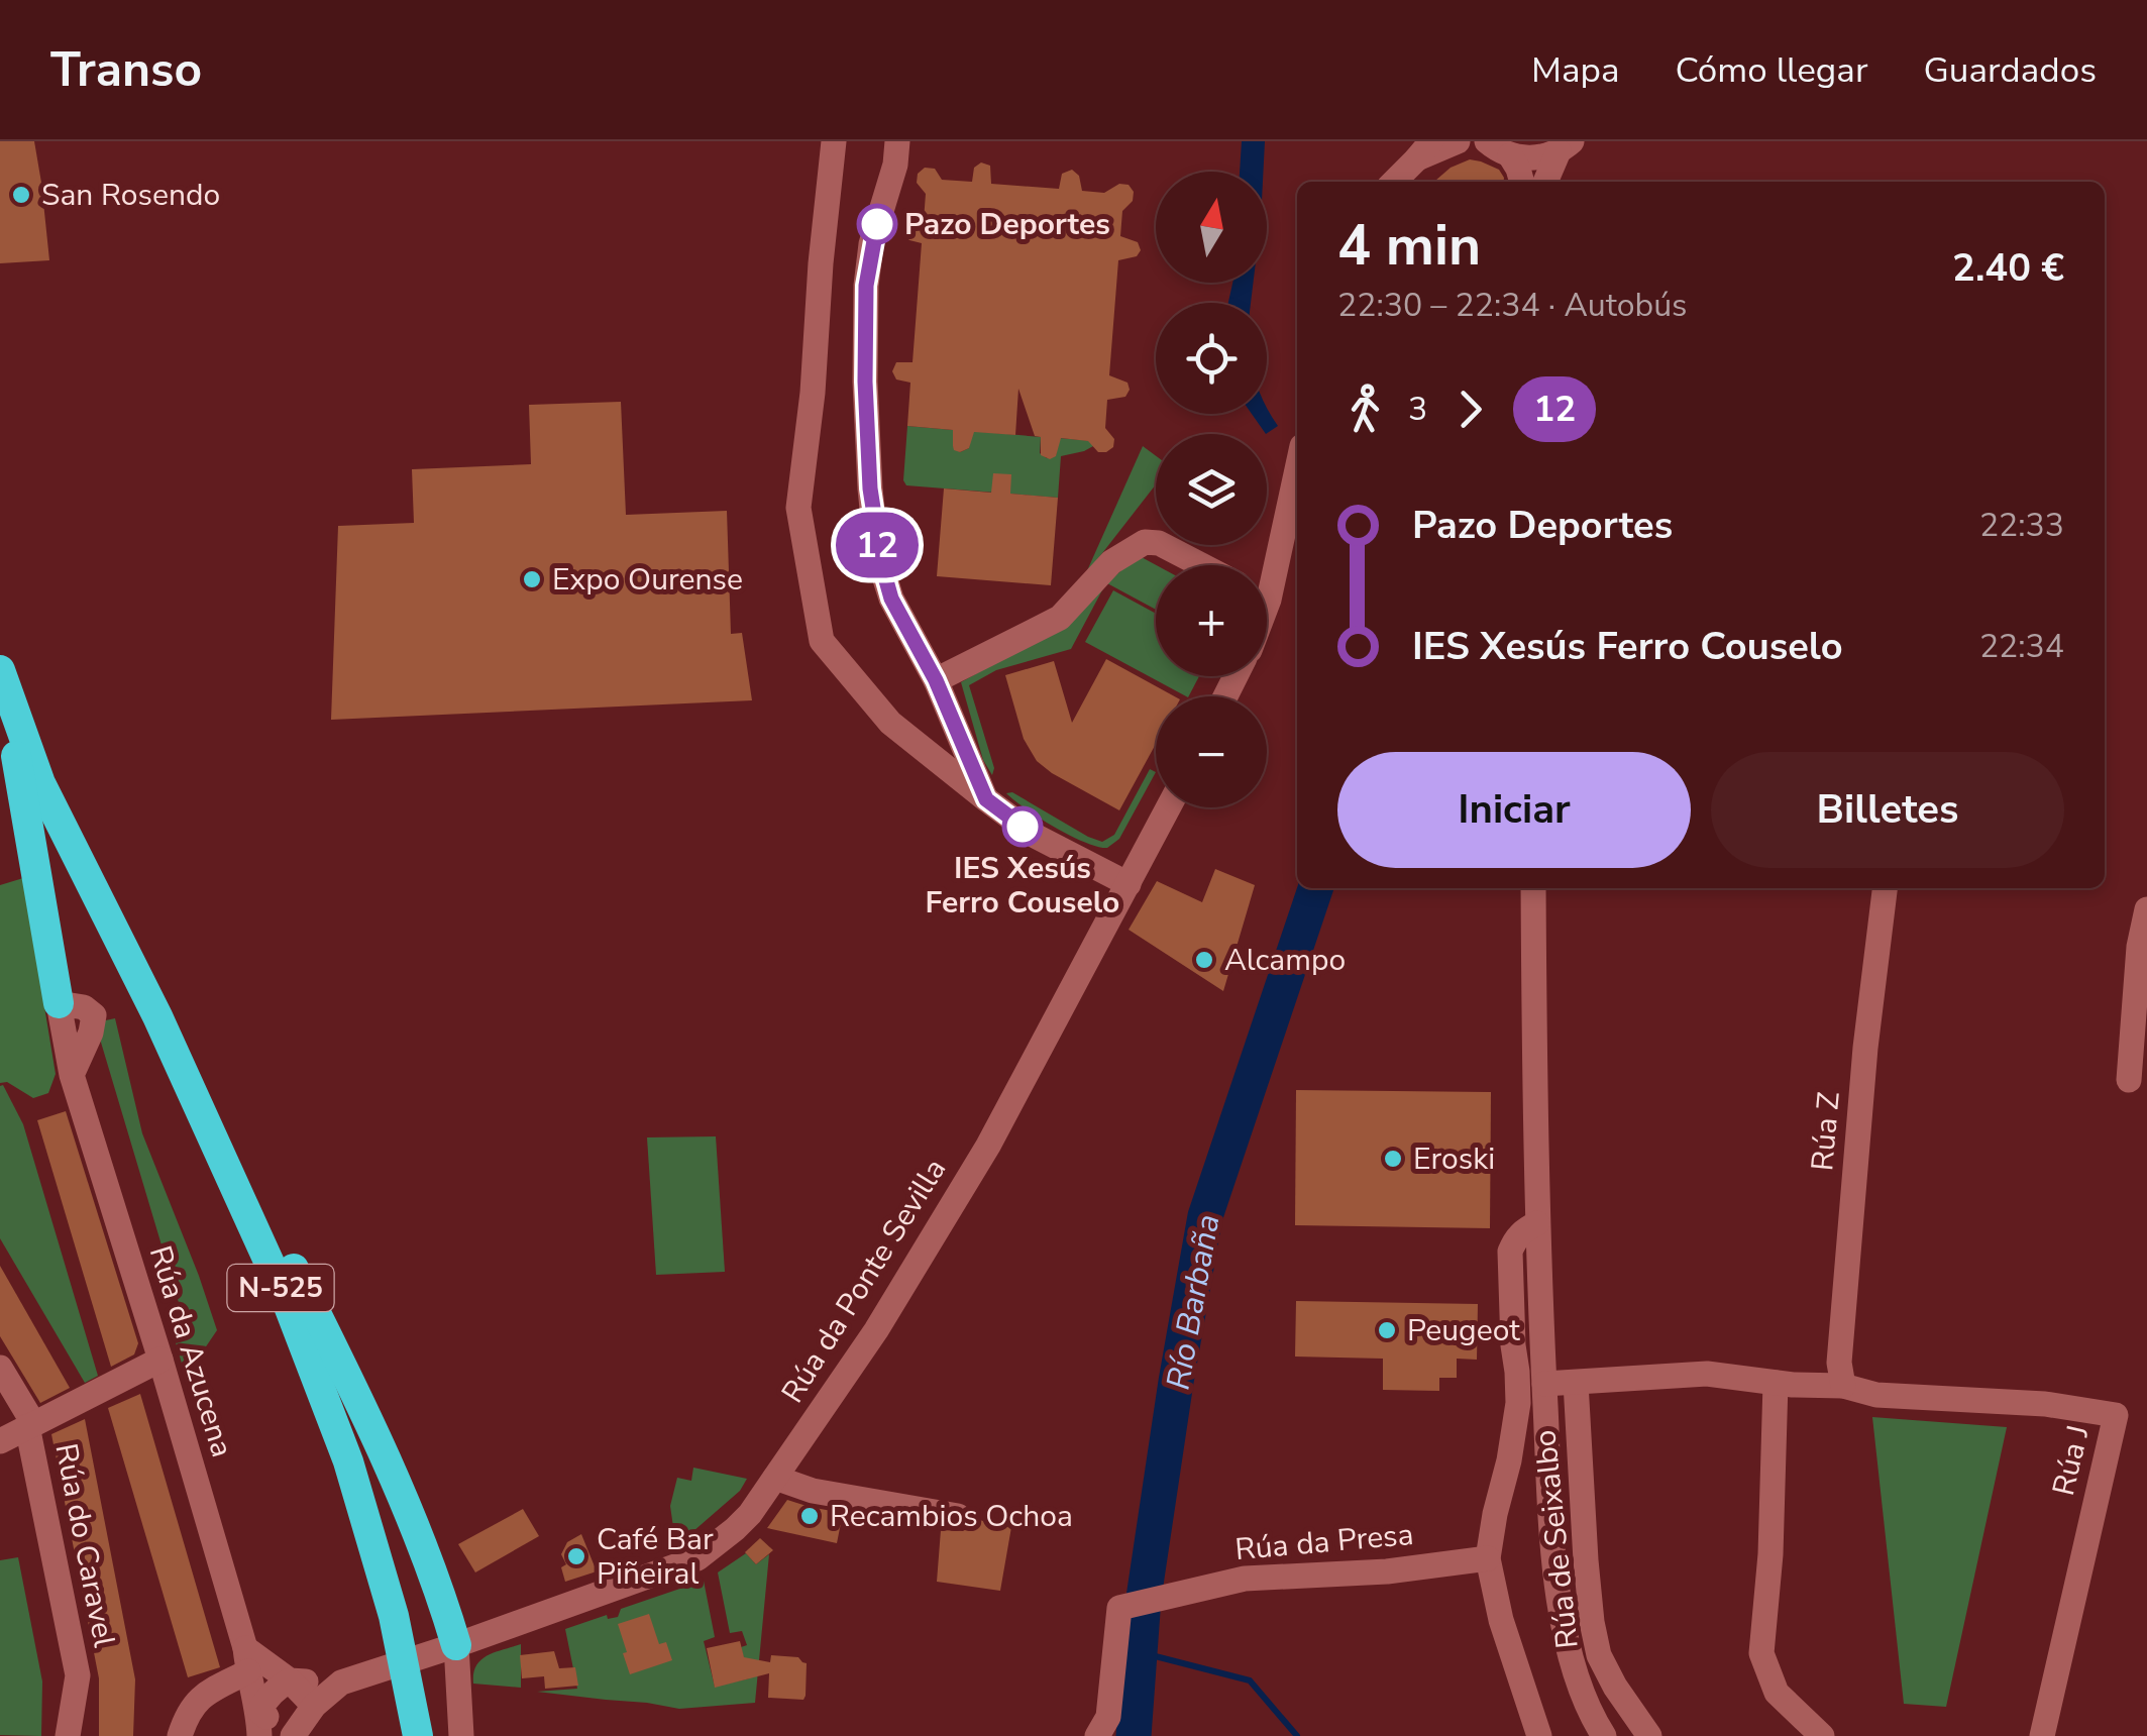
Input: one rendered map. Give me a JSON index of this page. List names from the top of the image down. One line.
{"streets":{"highway":["N-525"],"street":["Rúa Z","Rúa da Ponte Sevilla","Rúa da Azucena","Rúa J","Rúa de Seixalbo","Rúa da Presa","Rúa do Caravel"]},"crossings":[["Rúa Z","Rúa J"],["Rúa da Ponte Sevilla","N-525"],["Rúa J","Rúa de Seixalbo"]],"water":["Río Barbaña"],"places":["San Rosendo","Pazo Deportes","Expo Ourense","IES Xesús Ferro Couselo","Alcampo","Eroski","Peugeot","Recambios Ochoa","Café Bar Piñeiral"],"lines":["bus line 12"],"north":"top","page":{"header":"Transo","nav":["Mapa","Cómo llegar","Guardados"],"on_map":"12","map_buttons":["+","−"],"heading":["4 min","22:30 – 22:34 · Autobús","2.40 €"],"legs":["3","12"],"list":[{"name":"Pazo Deportes","value":"22:33"},{"name":"IES Xesús Ferro Couselo","value":"22:34"}],"buttons":["Iniciar","Billetes"]}}
